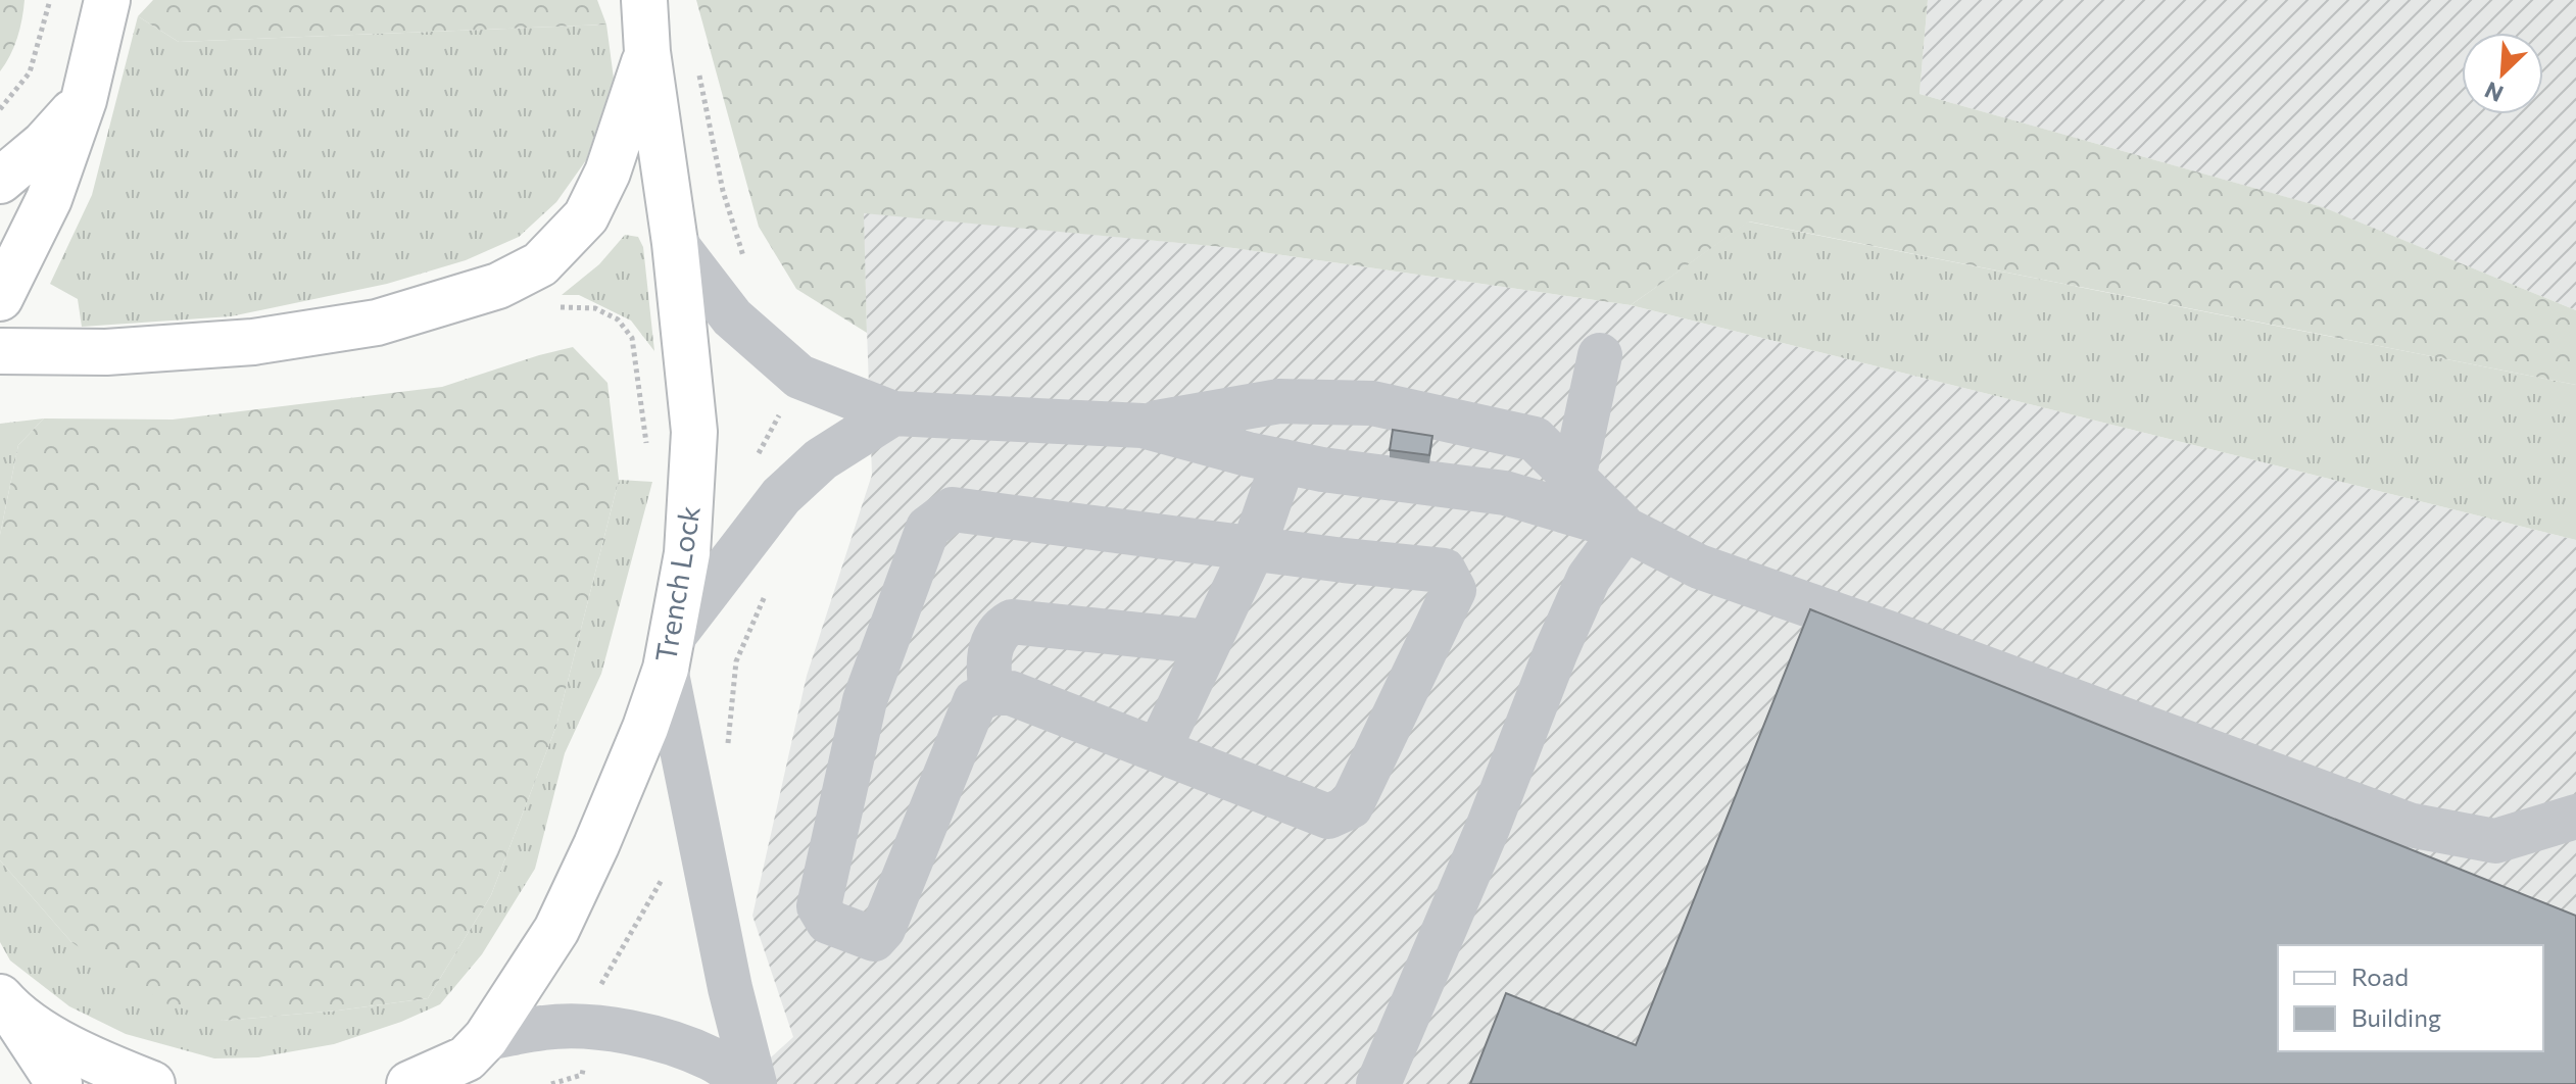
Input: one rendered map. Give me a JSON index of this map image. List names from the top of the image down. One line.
{"streets":{"main road":["Trench Lock"]},"legend":["Road","Building"],"north":"bottom left"}
